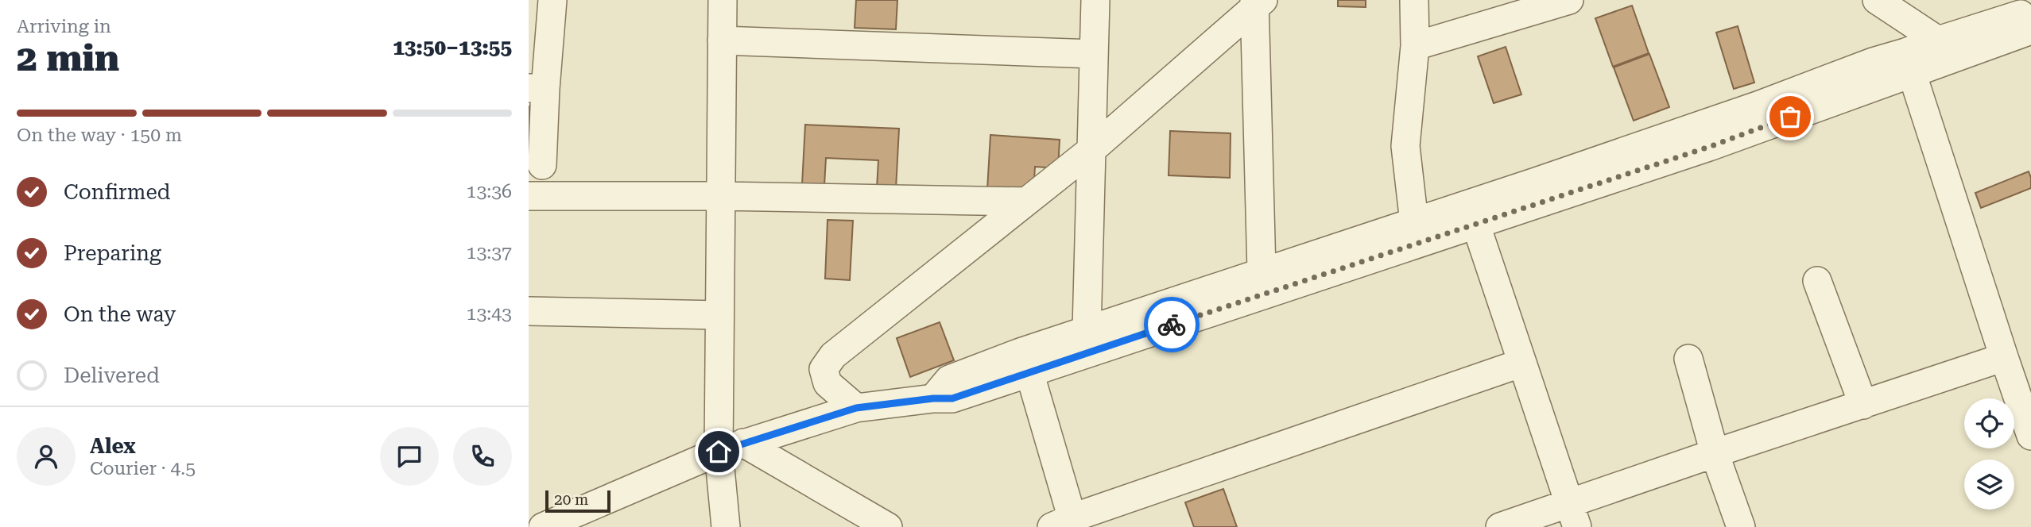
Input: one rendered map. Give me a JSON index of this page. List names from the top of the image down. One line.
{"scale_bar":"20 m","page":{"heading":["2 min","Arriving in","13:50–13:55"],"panel":["Alex","Courier · 4.5"],"bar":"On the way · 150 m","list":[["Confirmed","13:36"],["Preparing","13:37"],["On the way","13:43"],"Delivered"],"scale":"20 m"}}
